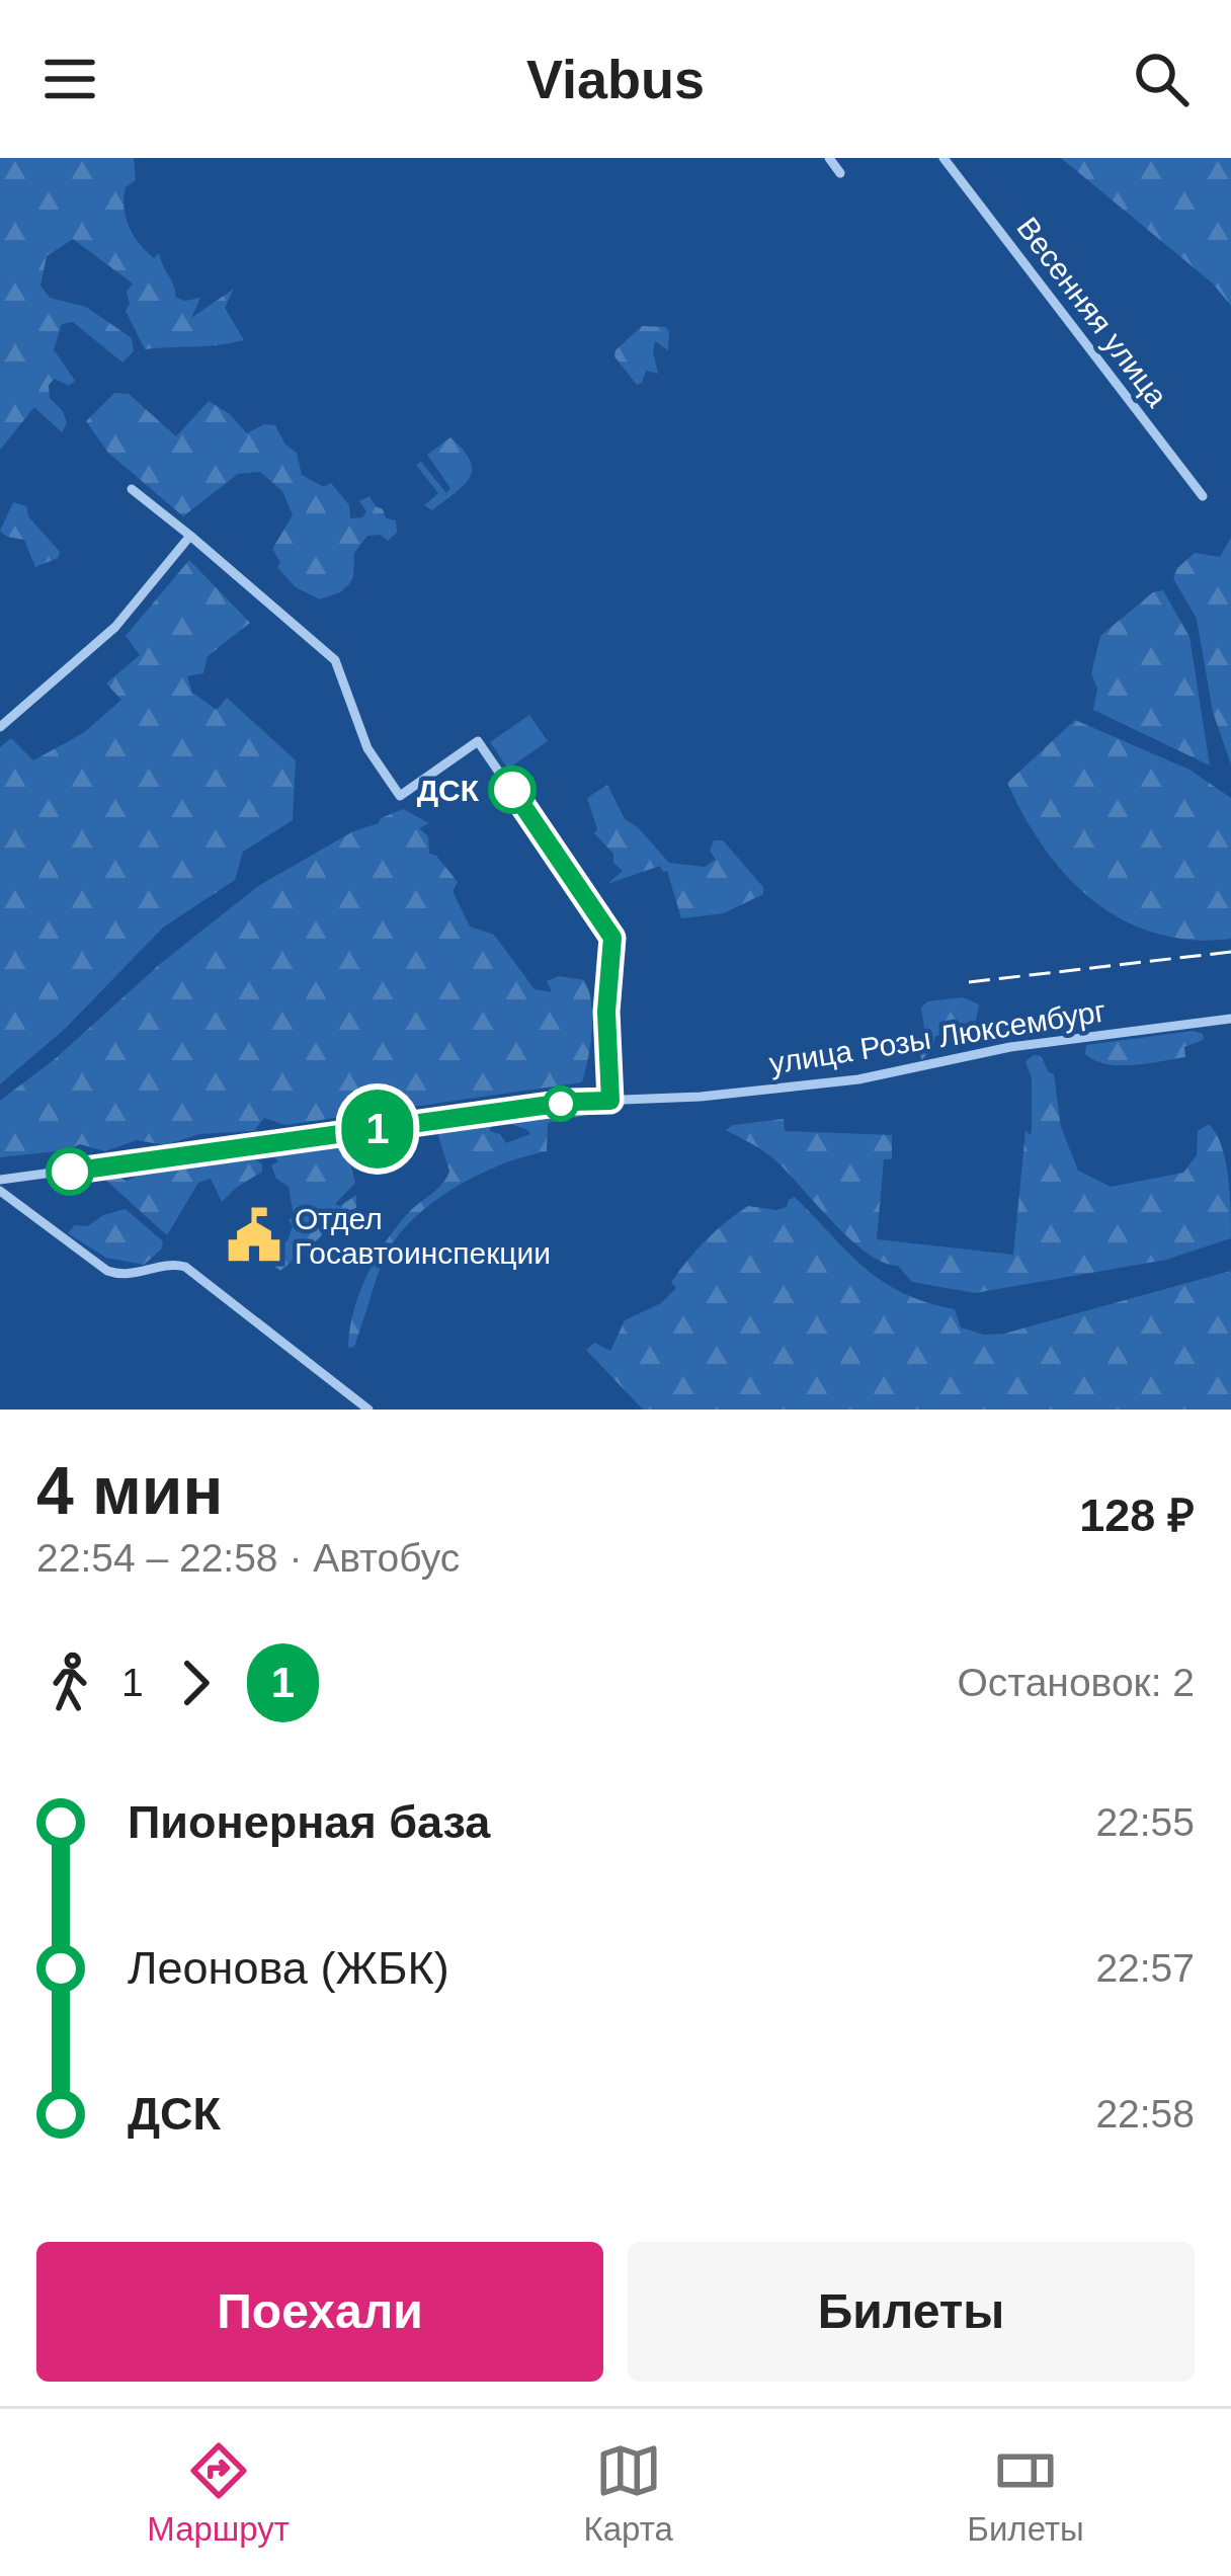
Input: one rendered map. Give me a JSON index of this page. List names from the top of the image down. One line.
{"streets":{"street":["Весенняя улица","улица Розы Люксембург"]},"places":{"other":["ДСК"],"public building":["Отдел Госавтоинспекции"]},"lines":["bus line 1"],"page":{"header":"Viabus","on_map":"1","heading":["4 мин","22:54 – 22:58 · Автобус","128 ₽"],"legs":["1","1","Остановок: 2"],"list":[{"name":"Пионерная база","value":"22:55"},{"name":"Леонова (ЖБК)","value":"22:57"},{"name":"ДСК","value":"22:58"}],"buttons":["Поехали","Билеты"],"tabs":["Маршрут","Карта","Билеты"]}}
